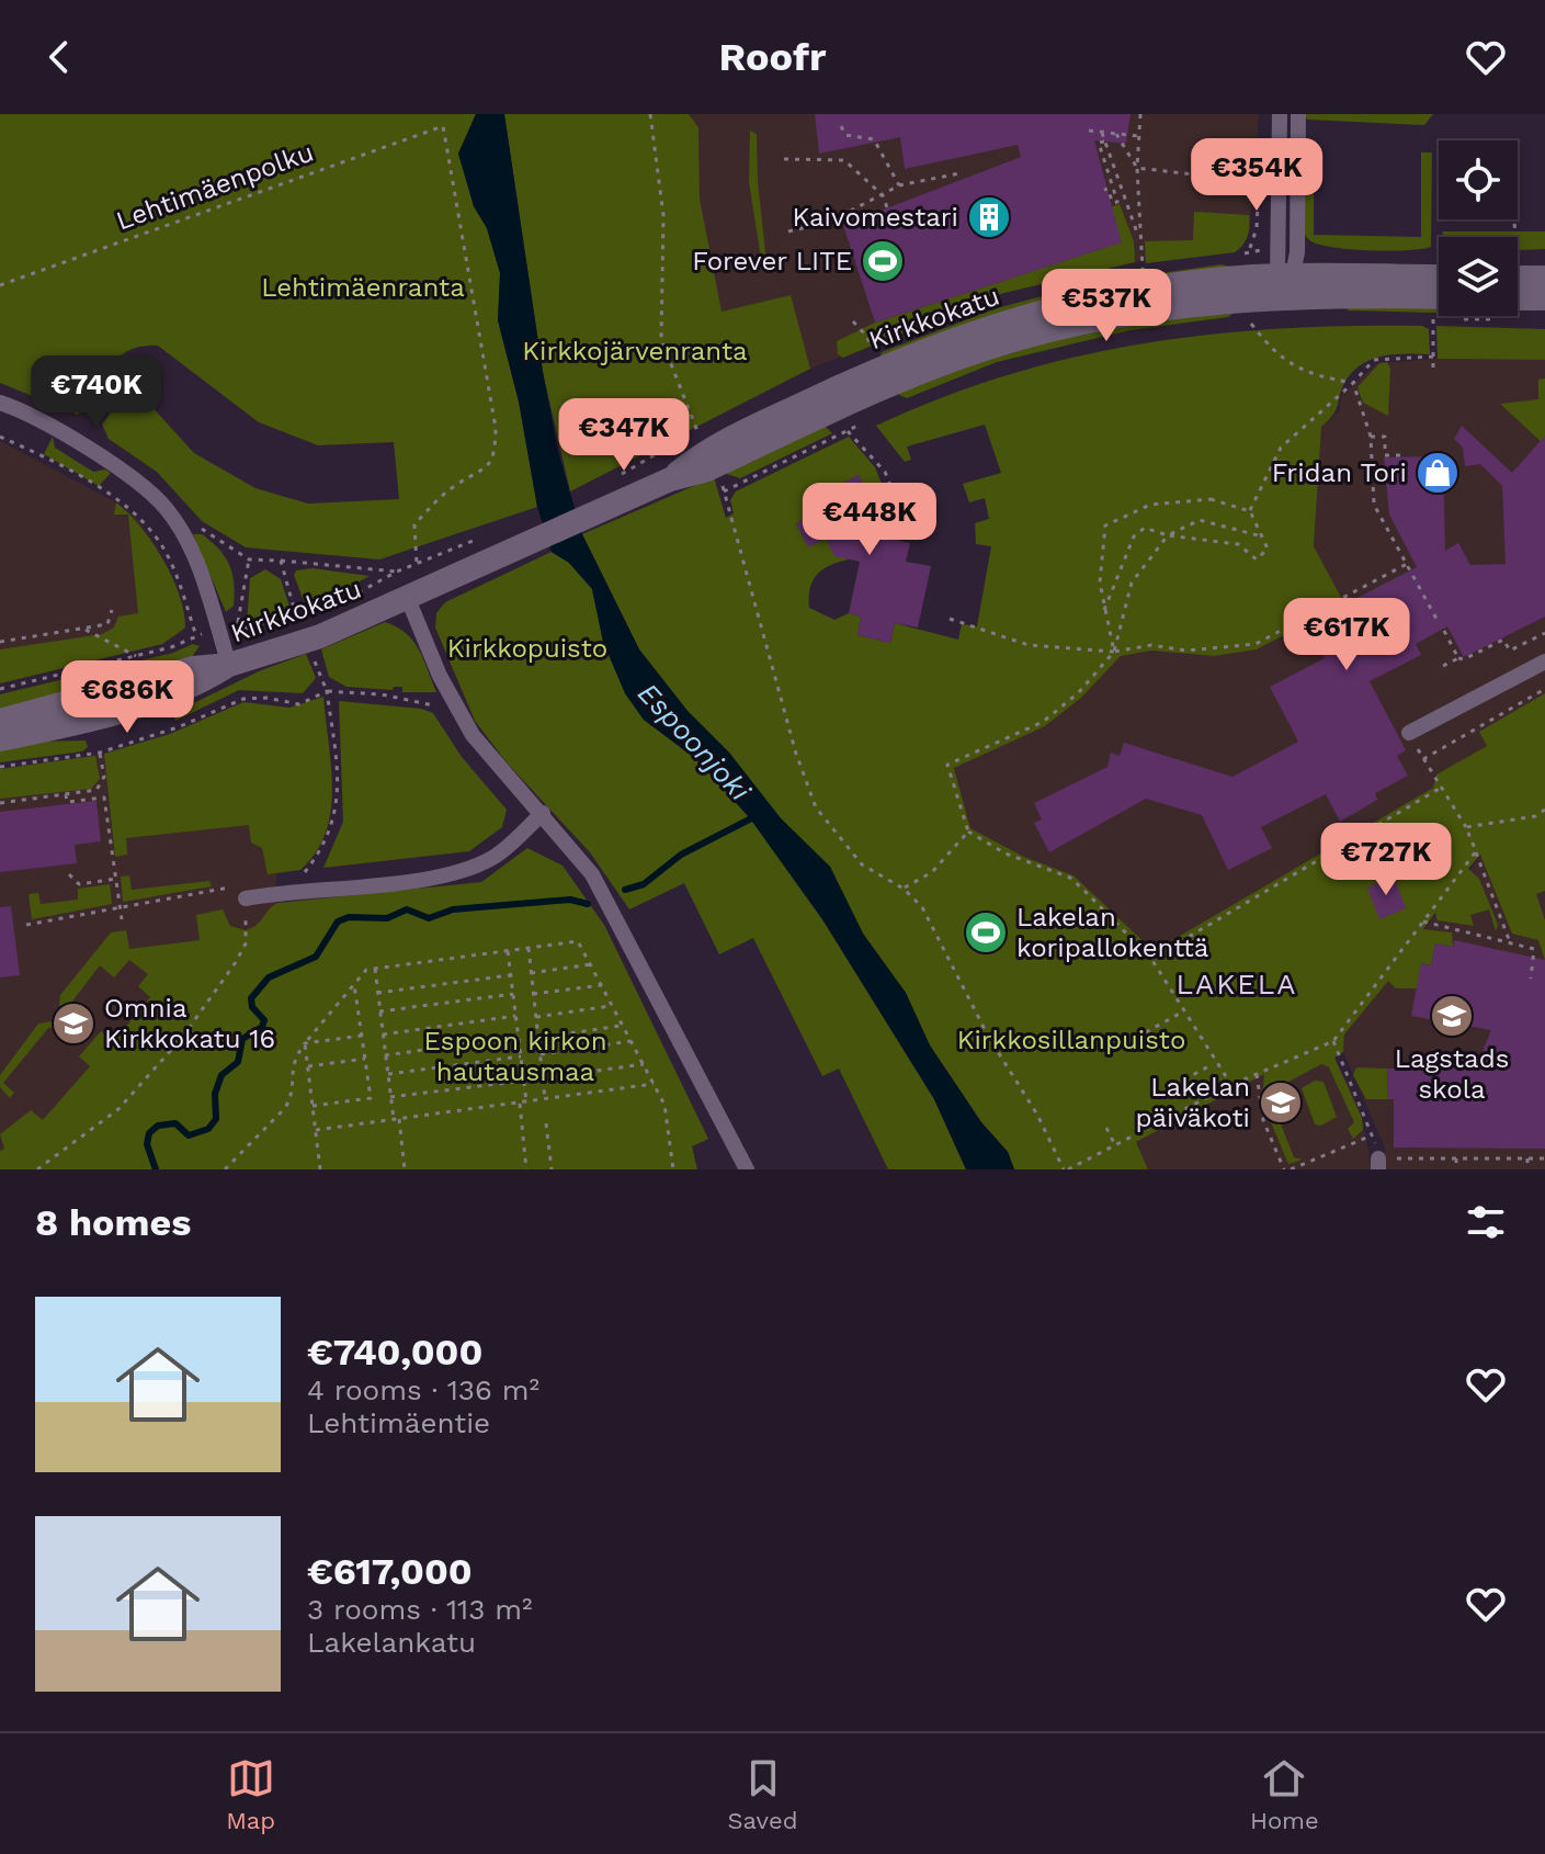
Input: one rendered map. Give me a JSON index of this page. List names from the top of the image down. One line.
{"streets":{"main road":["Kirkkokatu"],"path":["Lehtimäenpolku"]},"districts":["LAKELA"],"water":["Espoonjoki"],"parks":["Lehtimäenranta","Kirkkojärvenranta","Kirkkopuisto","Kirkkosillanpuisto","Espoon kirkon hautausmaa"],"places":{"building":["Kaivomestari"],"sports":["Forever LITE","Lakelan koripallokenttä"],"shop":["Fridan Tori"],"school or university":["Lagstads skola","Omnia Kirkkokatu 16","Lakelan päiväkoti"]},"page":{"header":"Roofr","price":["€354K","€537K","€740K","€347K","€448K","€617K","€686K","€727K"],"heading":"8 homes","list":[{"name":"€740,000","note":"4 rooms · 136 m² · Lehtimäentie"},{"name":"€617,000","note":"3 rooms · 113 m² · Lakelankatu"}],"tabs":["Map","Saved","Home"]}}
